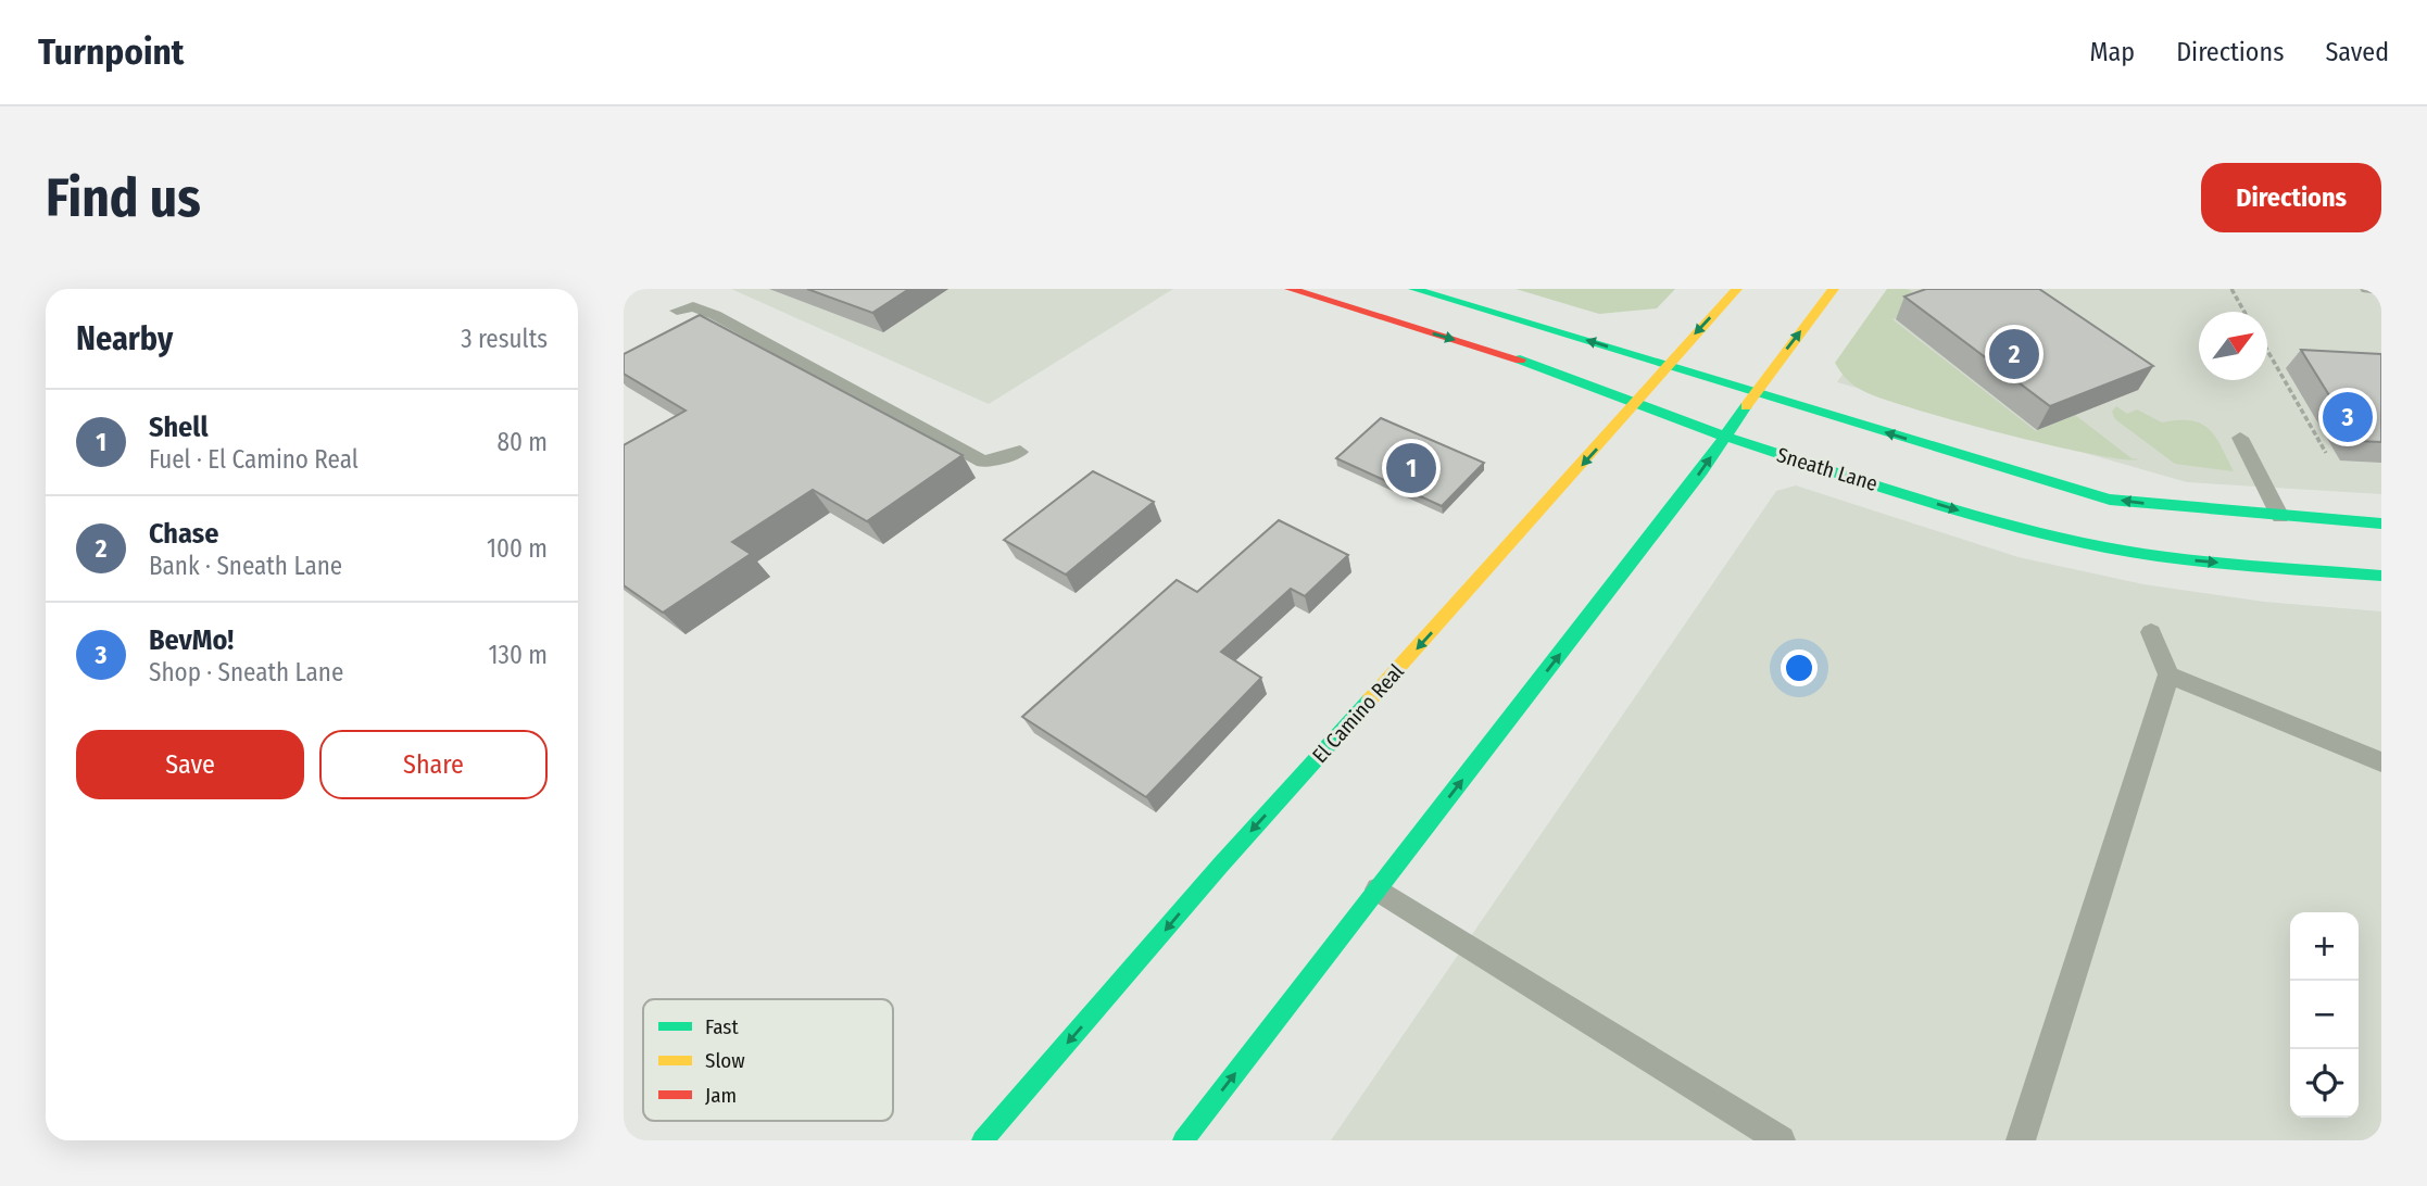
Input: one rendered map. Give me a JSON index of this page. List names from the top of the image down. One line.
{"streets":{"main road":["Sneath Lane","El Camino Real"]},"crossings":[["Sneath Lane","El Camino Real"]],"legend":["Fast","Slow","Jam"],"north":"top right","page":{"header":"Turnpoint","nav":["Map","Directions","Saved"],"buttons":["Directions",["Save","Share"]],"title":"Find us","heading":["Nearby","3 results"],"pins":["2","3","1"],"list":[{"mark":"1","name":"Shell","note":"Fuel · El Camino Real","value":"80 m"},{"mark":"2","name":"Chase","note":"Bank · Sneath Lane","value":"100 m"},{"mark":"3","name":"BevMo!","note":"Shop · Sneath Lane","value":"130 m"}],"map_buttons":["+","−"]}}
